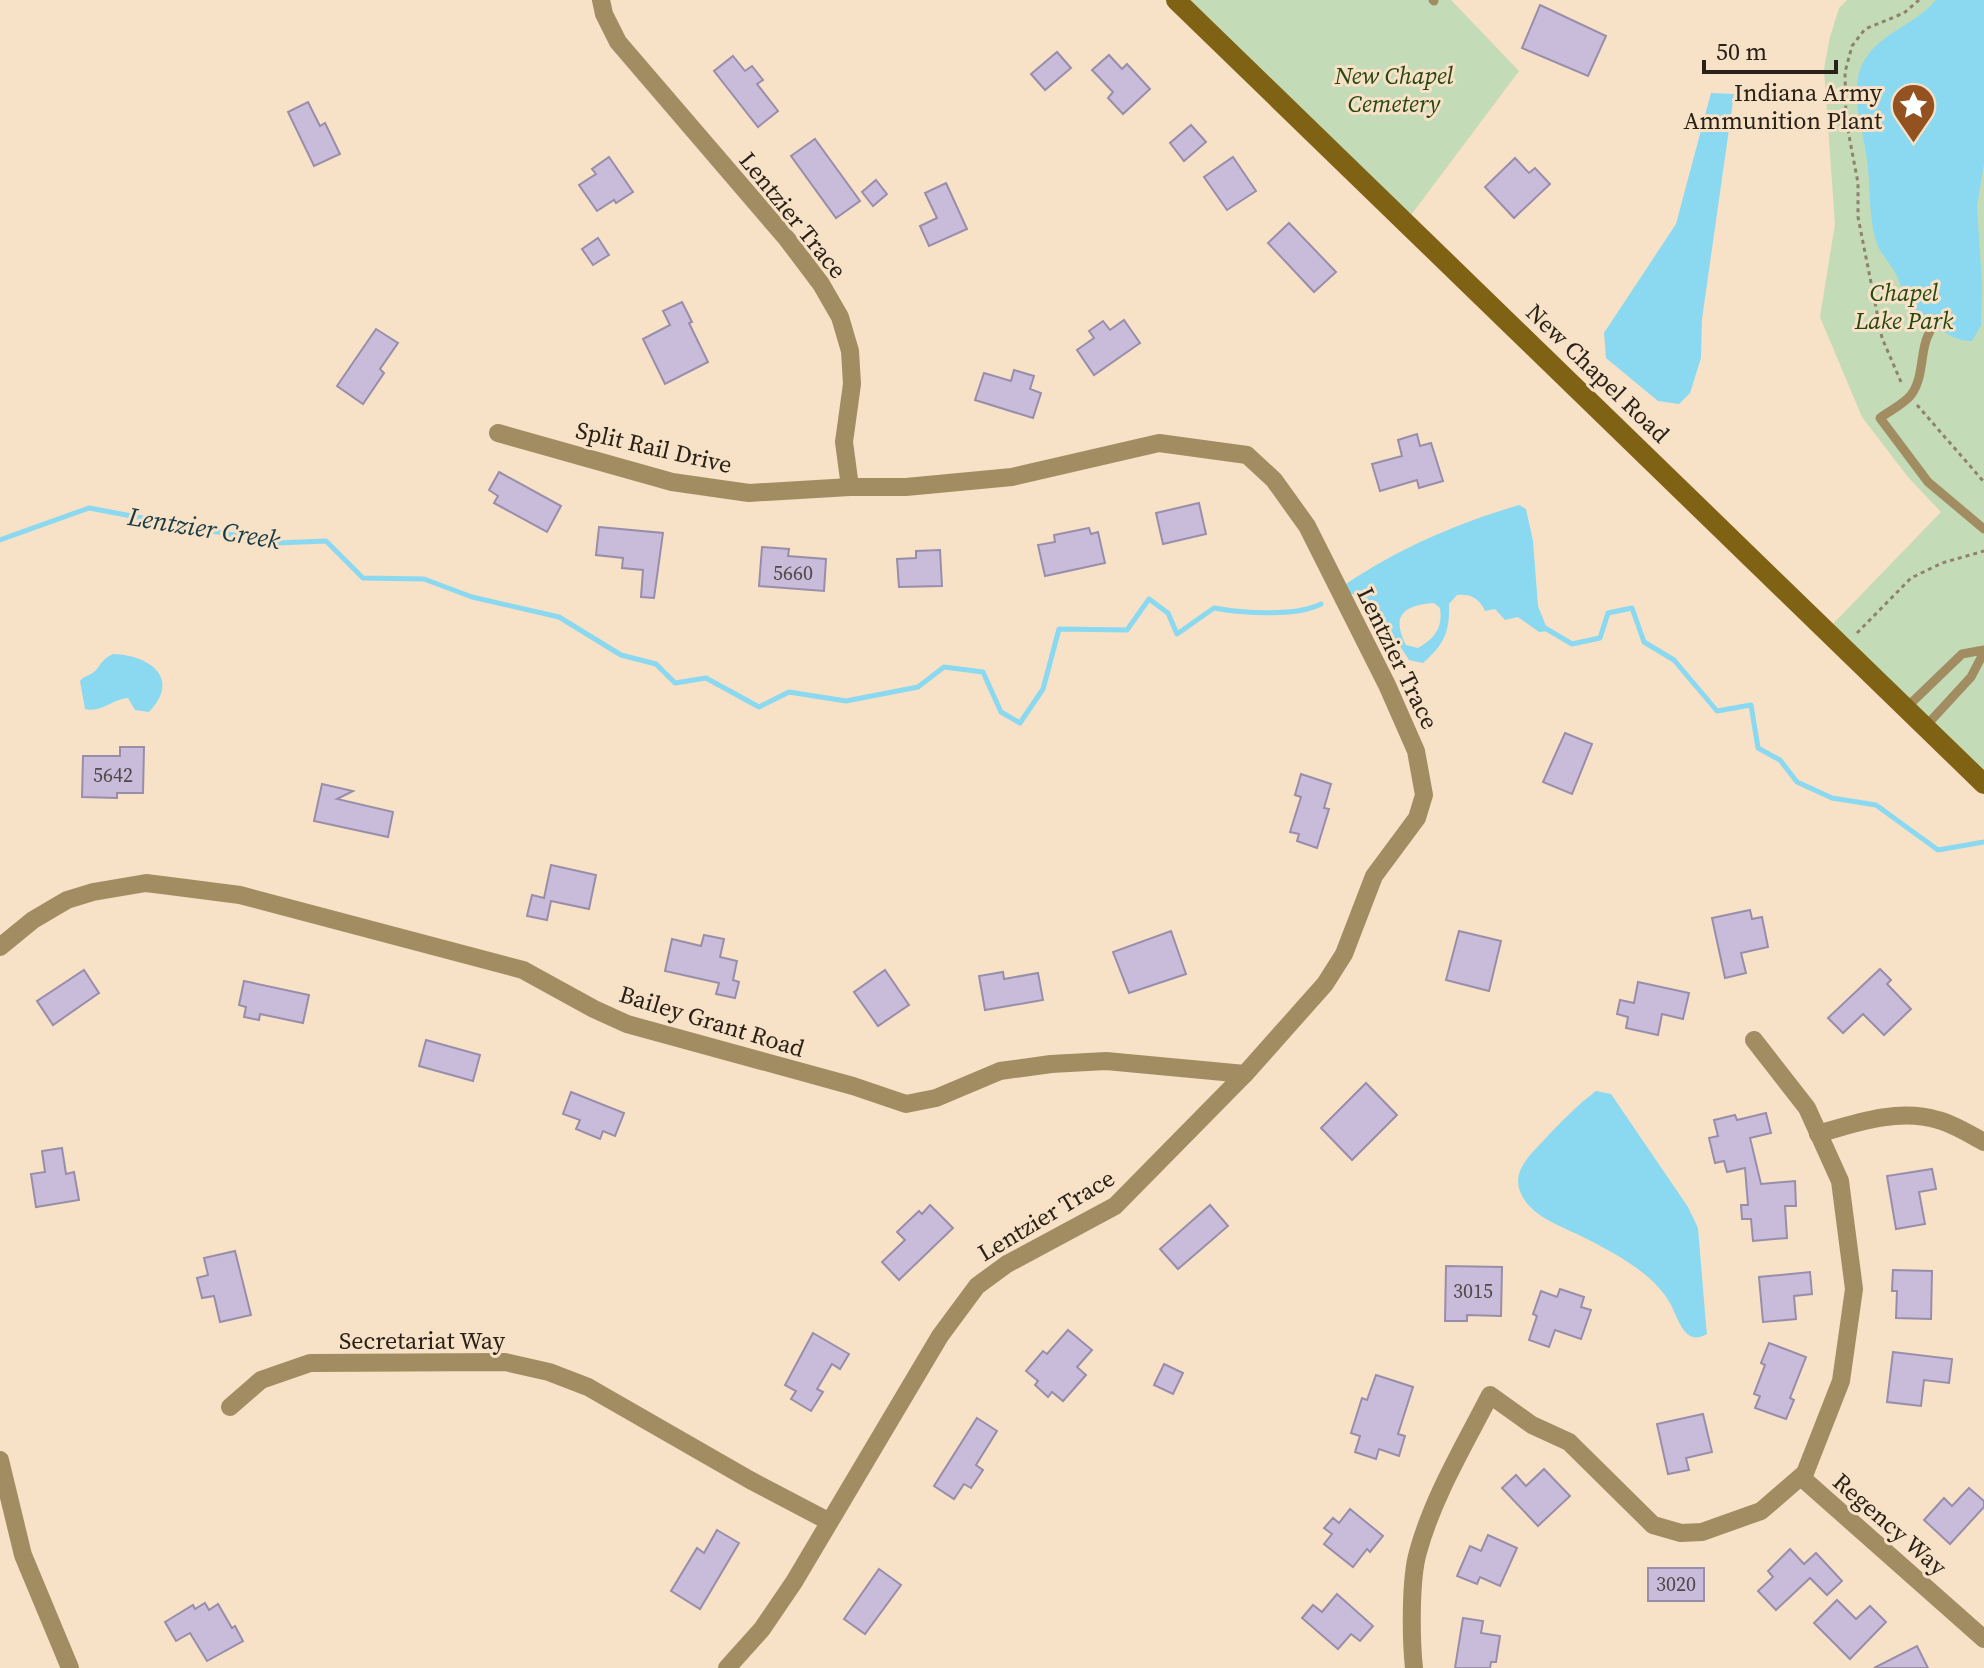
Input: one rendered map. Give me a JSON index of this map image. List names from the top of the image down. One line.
{"streets":{"street":["Lentzier Trace","New Chapel Road","Split Rail Drive","Bailey Grant Road","Secretariat Way","Regency Way"]},"crossings":[["Lentzier Trace","Split Rail Drive"],["Lentzier Trace","Bailey Grant Road"],["Lentzier Trace","Secretariat Way"]],"water":["Lentzier Creek"],"parks":["New Chapel Cemetery","Chapel Lake Park"],"places":{"place":["Indiana Army Ammunition Plant"]},"house_numbers":["5660","5642","3015","3020"],"scale_bar":"50 m"}
